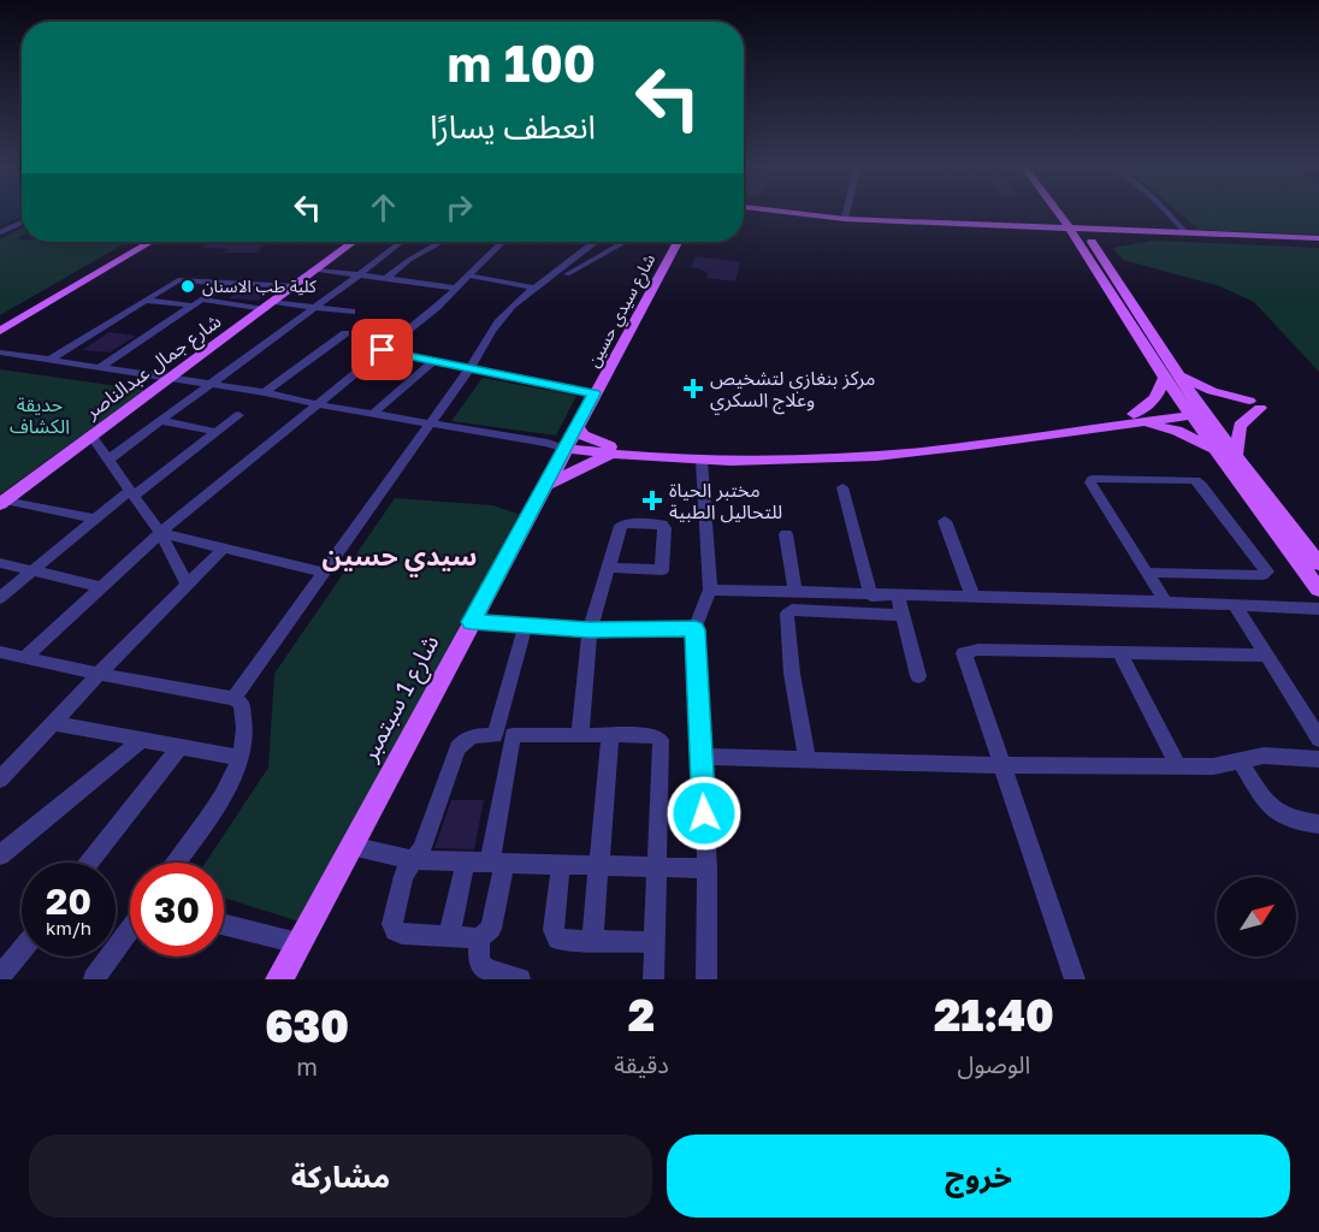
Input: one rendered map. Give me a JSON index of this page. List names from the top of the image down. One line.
{"streets":{"main road":["شارع سيدي حسين","شارع جمال عبدالناصر","شارع 1 سبتمبر"]},"crossings":[["شارع سيدي حسين","شارع 1 سبتمبر"]],"districts":["سيدي حسين"],"parks":["حديقة الكشاف"],"places":{"other":["كلية طب الاسنان"],"health":["مركز بنغازي لتشخيص وعلاج السكري","مختبر الحياة للتحاليل الطبية"]},"north":"top right","page":{"turn":["100 m","انعطف يسارًا"],"speed":"20 km/h","limit":"30","eta":["21:40","الوصول","2","دقيقة","630","m"],"buttons":["خروج","مشاركة"]}}
